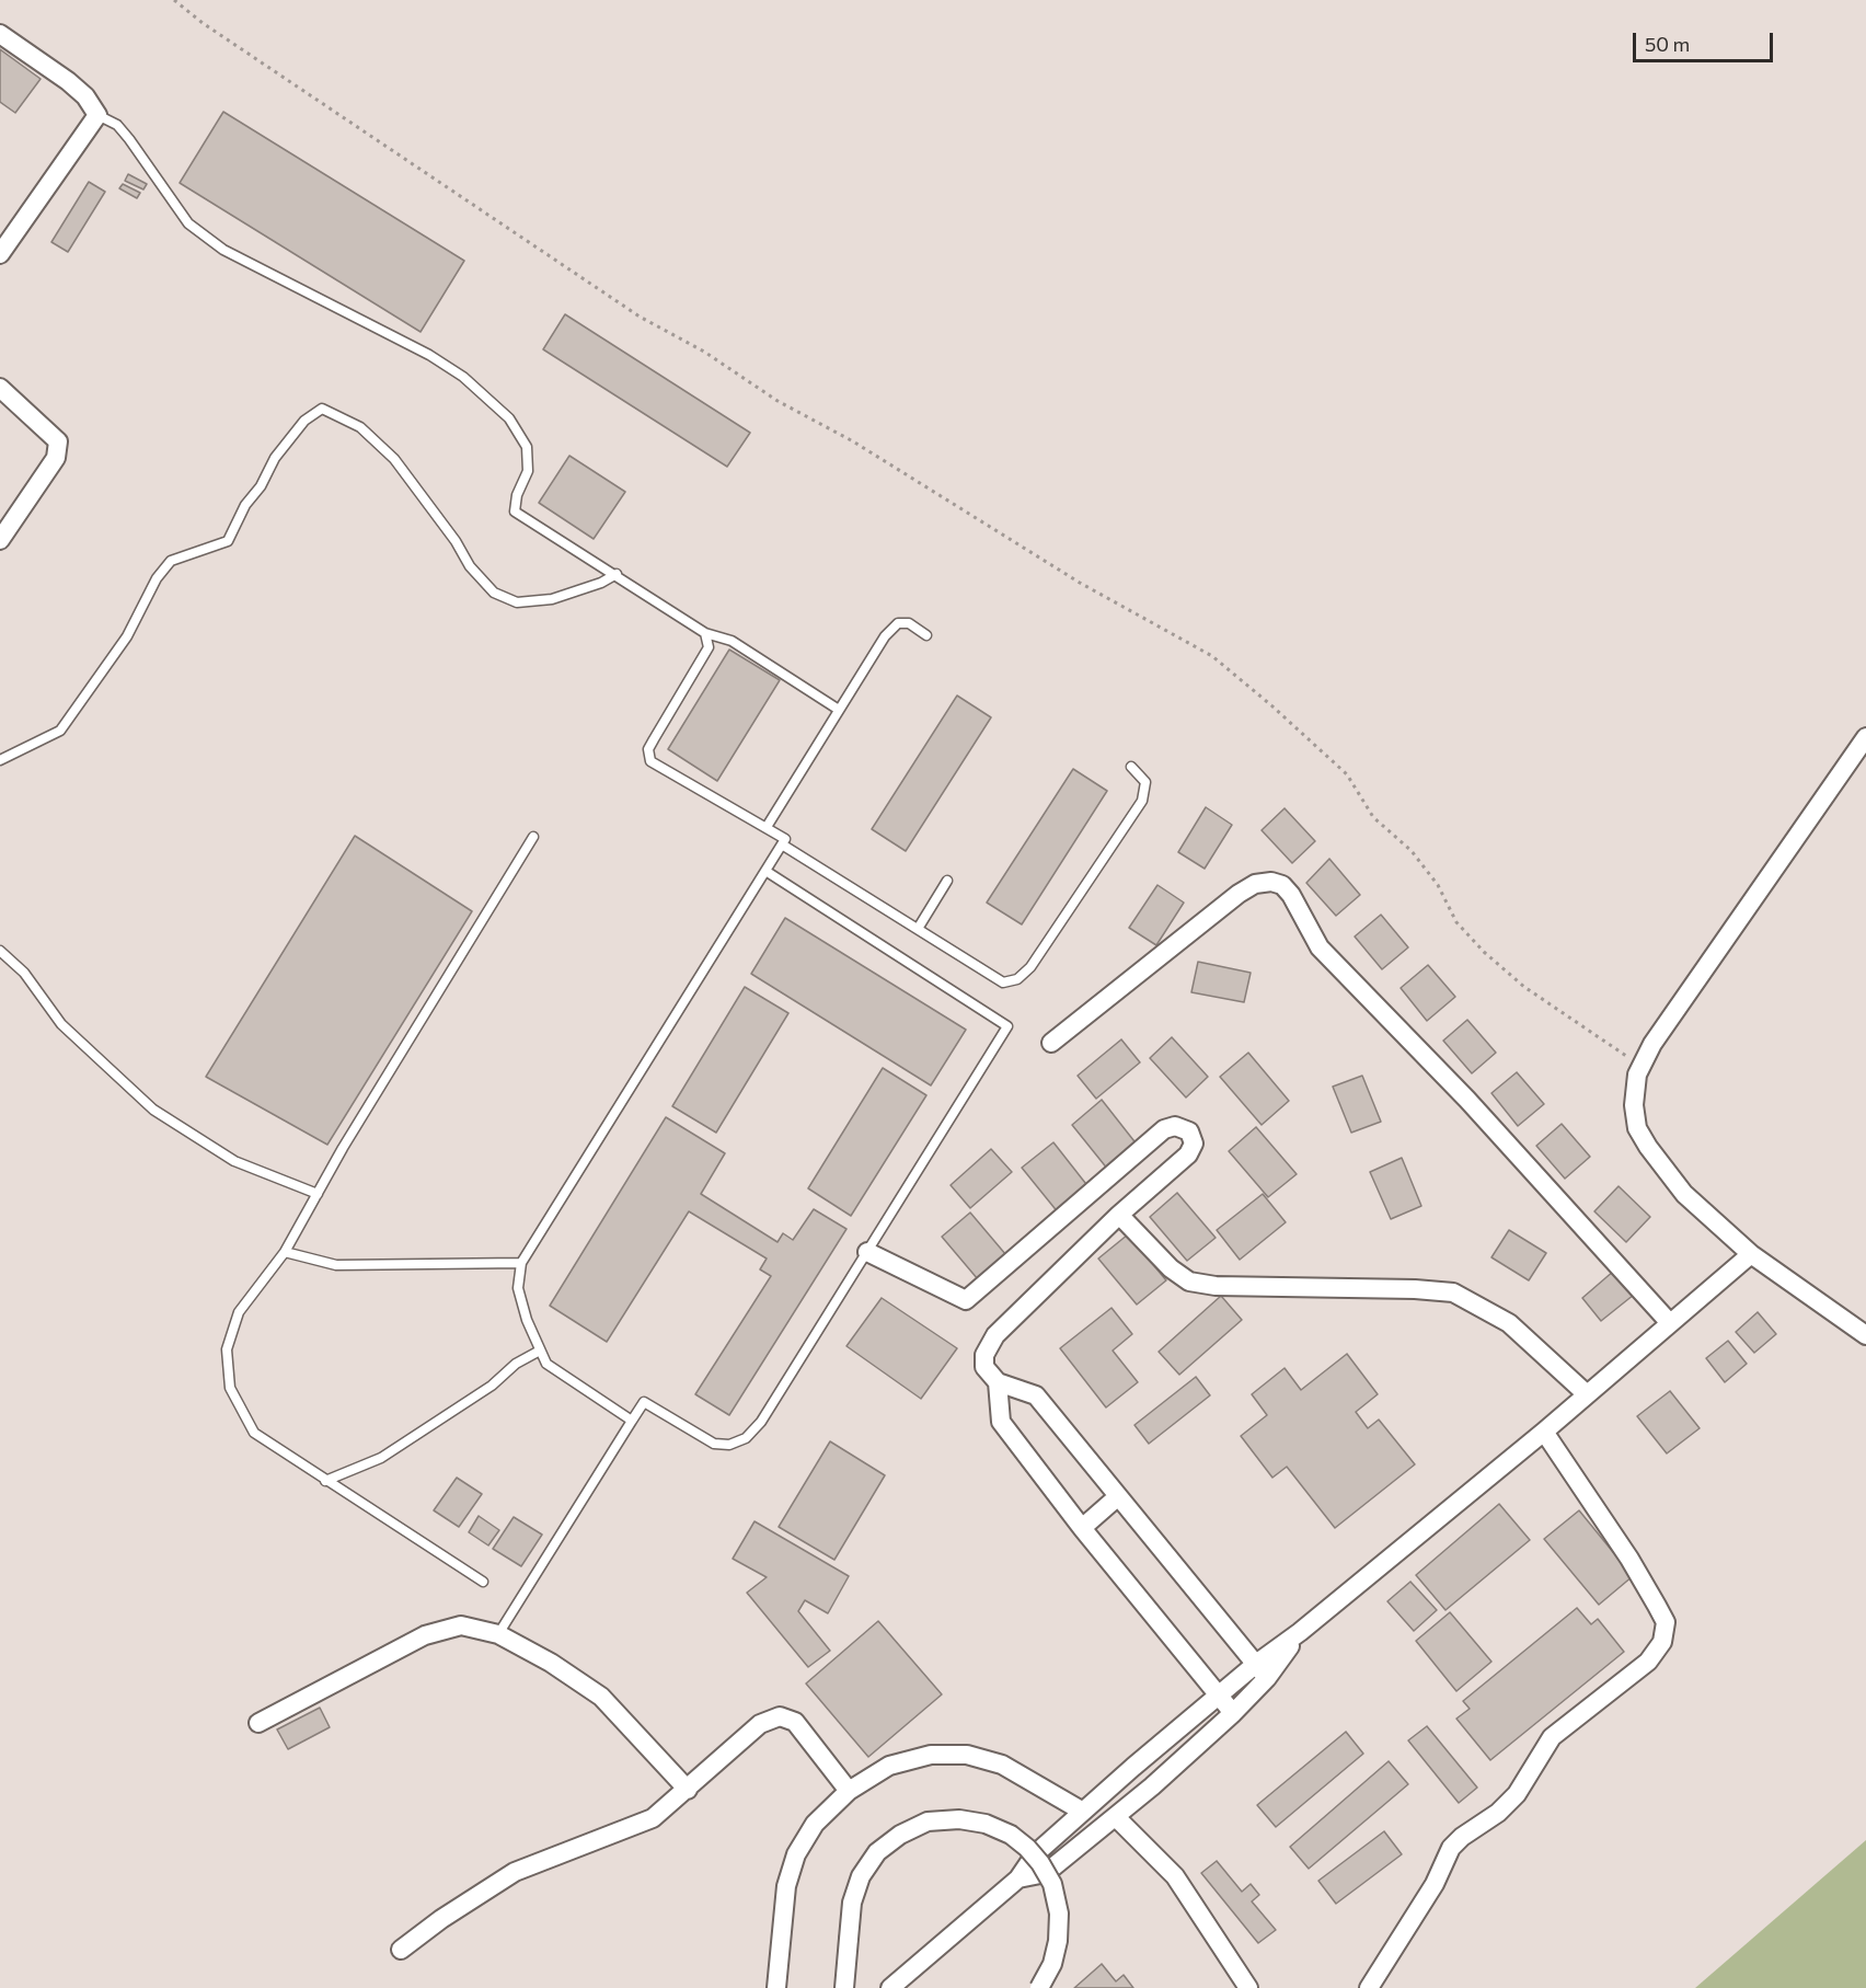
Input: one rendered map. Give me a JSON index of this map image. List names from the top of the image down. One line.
{"scale_bar":"50 m"}
